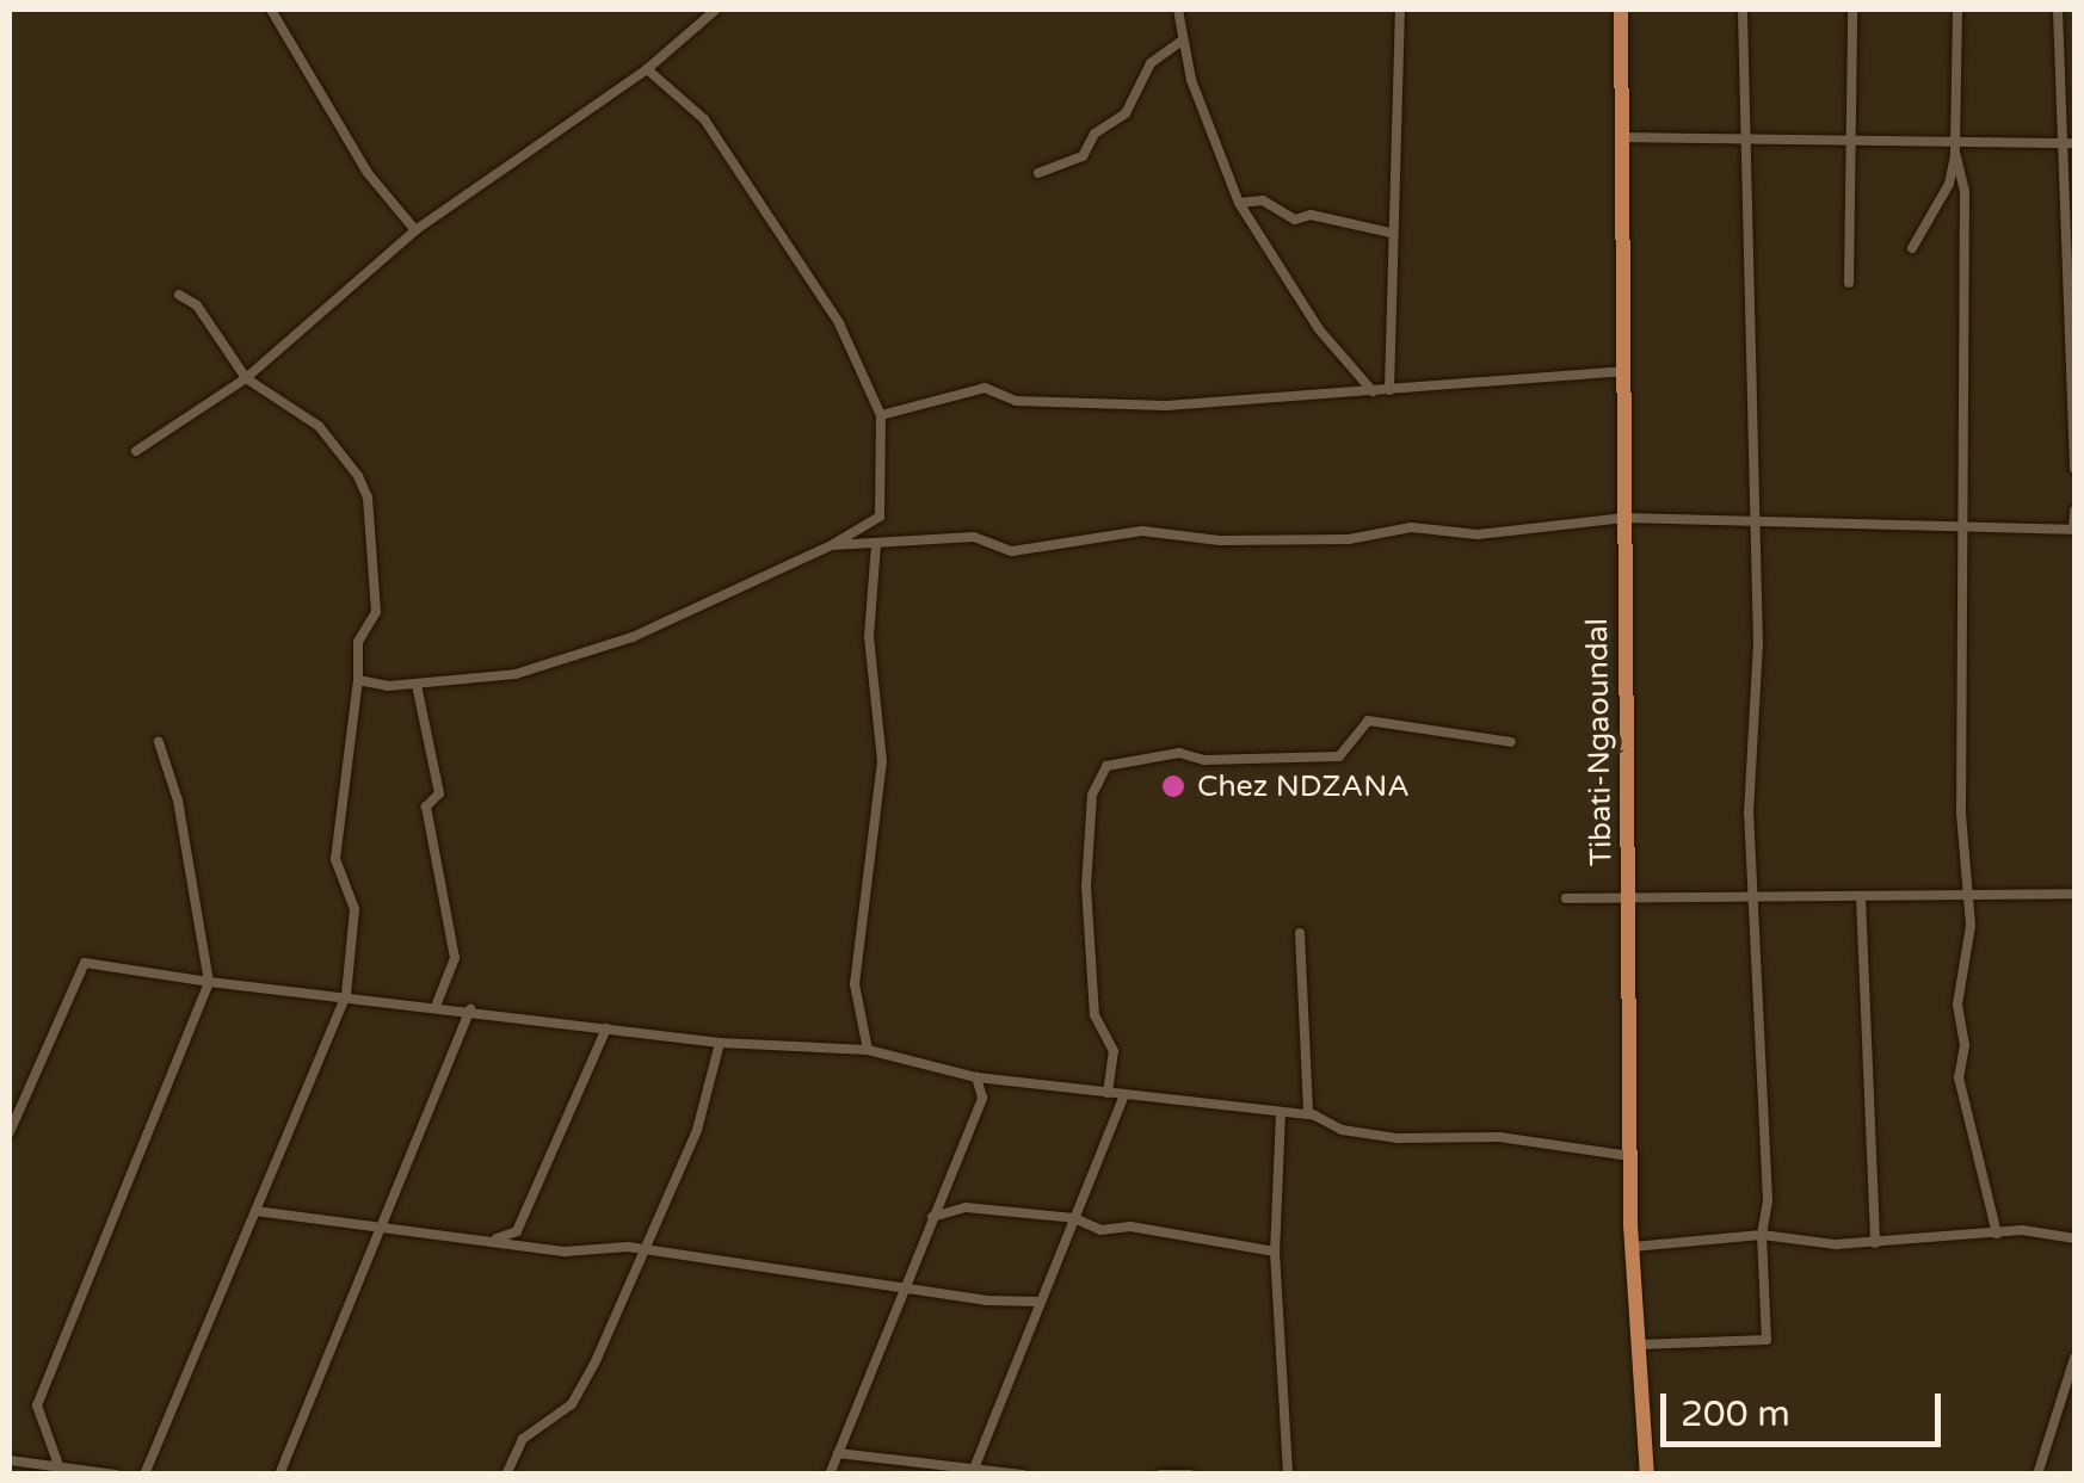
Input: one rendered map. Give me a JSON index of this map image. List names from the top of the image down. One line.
{"streets":{"highway":["Tibati-Ngaoundal"]},"places":["Chez NDZANA"],"scale_bar":"200 m"}
